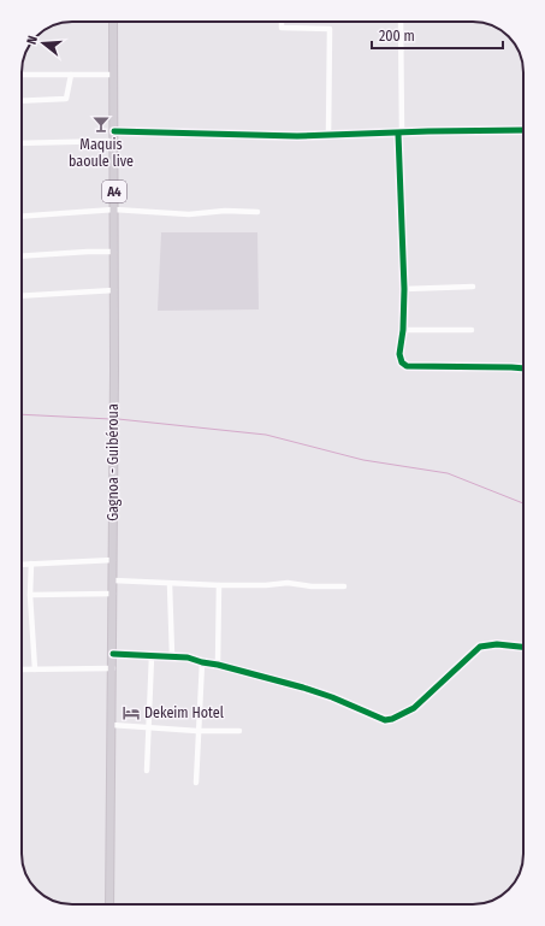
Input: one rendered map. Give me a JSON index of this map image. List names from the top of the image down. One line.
{"streets":{"main road":["A4","Gagnoa - Guibéroua"]},"places":{"bar":["Maquis baoule live"],"hotel":["Dekeim Hotel"]},"scale_bar":"200 m","north":"left"}
